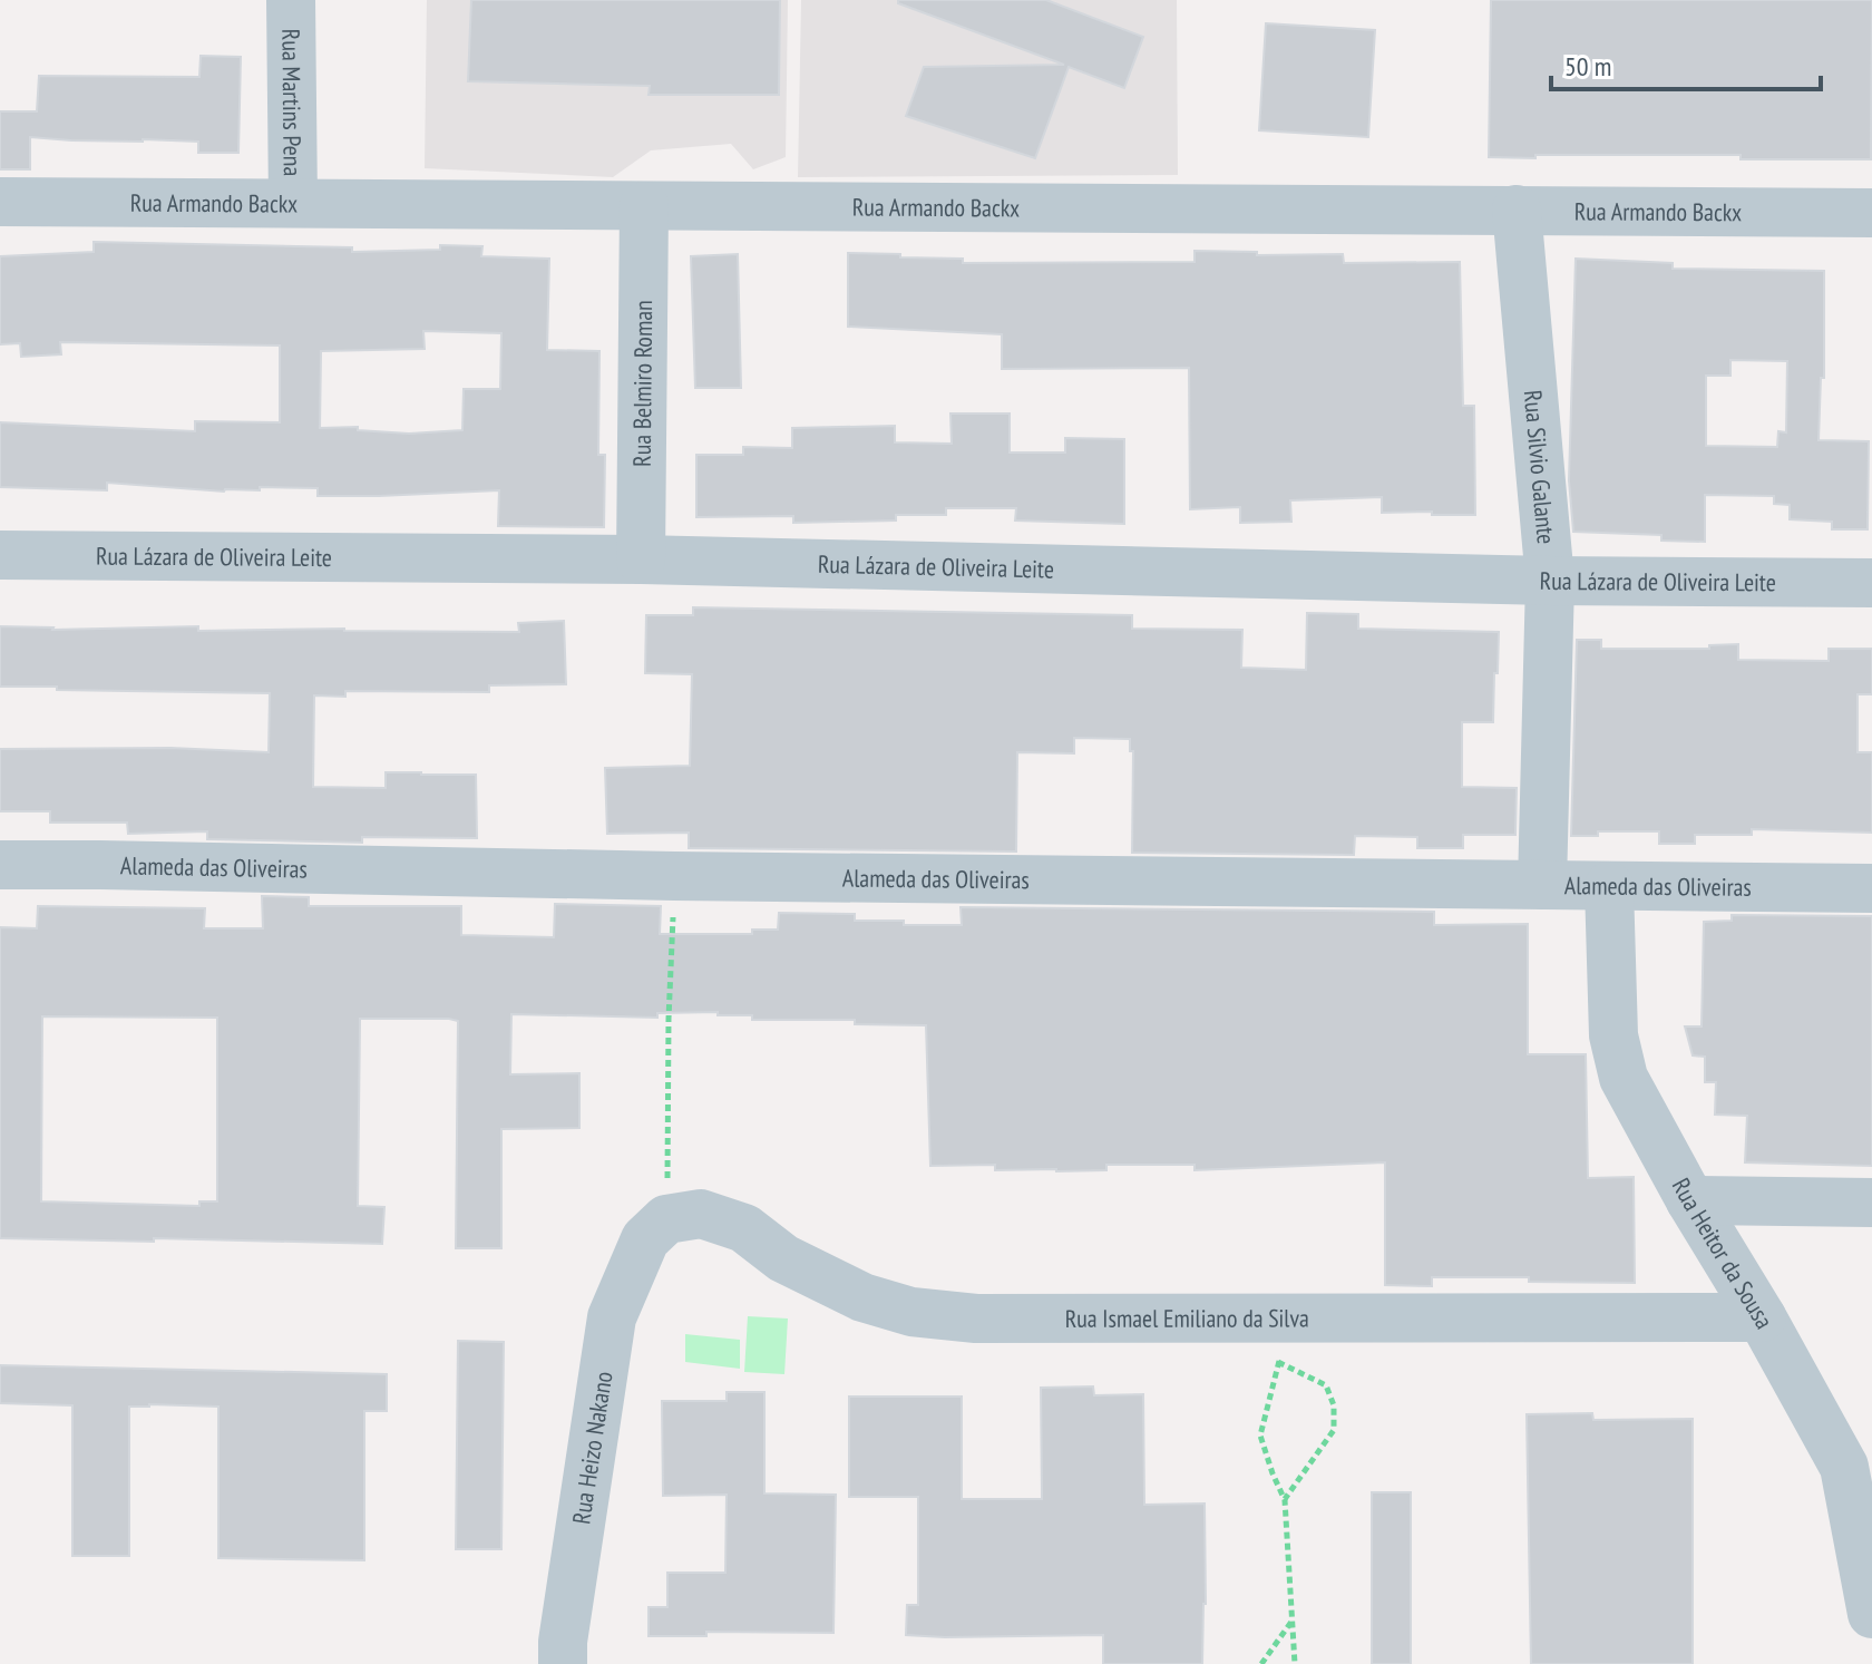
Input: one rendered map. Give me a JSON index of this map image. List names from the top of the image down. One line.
{"streets":{"street":["Rua Martins Pena","Rua Armando Backx","Rua Belmiro Roman","Rua Silvio Galante","Rua Lázara de Oliveira Leite","Alameda das Oliveiras","Rua Heitor da Sousa","Rua Ismael Emiliano da Silva","Rua Heizo Nakano"]},"crossings":[["Rua Martins Pena","Rua Armando Backx"],["Rua Armando Backx","Rua Belmiro Roman"],["Rua Armando Backx","Rua Silvio Galante"],["Rua Belmiro Roman","Rua Lázara de Oliveira Leite"],["Rua Silvio Galante","Rua Lázara de Oliveira Leite"],["Rua Silvio Galante","Alameda das Oliveiras"],["Alameda das Oliveiras","Rua Heitor da Sousa"],["Rua Heitor da Sousa","Rua Ismael Emiliano da Silva"],["Rua Ismael Emiliano da Silva","Rua Heizo Nakano"]],"scale_bar":"50 m"}
